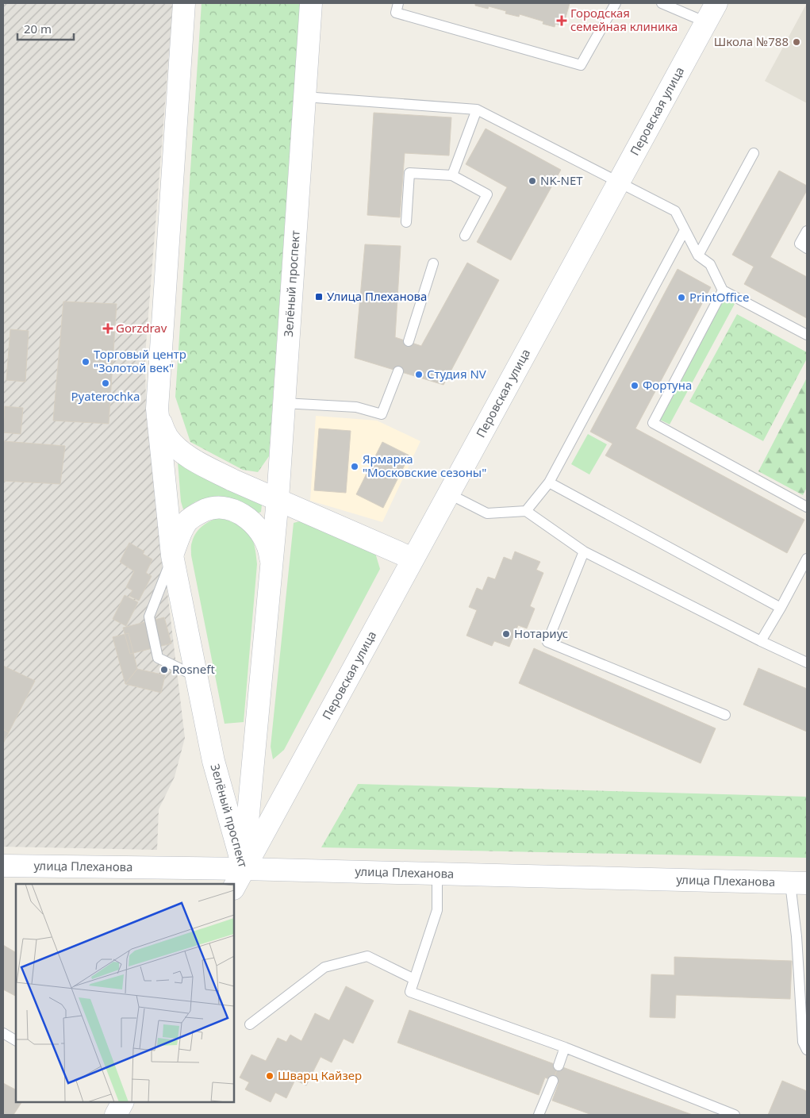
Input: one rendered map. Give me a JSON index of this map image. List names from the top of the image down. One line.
{"streets":{"main road":["Перовская улица","Зелёный проспект","улица Плеханова"]},"crossings":[["Перовская улица","Зелёный проспект"],["Перовская улица","улица Плеханова"],["Зелёный проспект","улица Плеханова"]],"places":{"health":["Городская семейная клиника","Gorzdrav"],"other":["Школа №788","NK-NET","PrintOffice","Торговый центр \"Золотой век\"","Студия NV","Pyaterochka","Фортуна","Ярмарка \"Московские сезоны\"","Нотариус","Rosneft","Шварц Кайзер"],"transit":["Улица Плеханова"]},"scale_bar":"20 m"}
